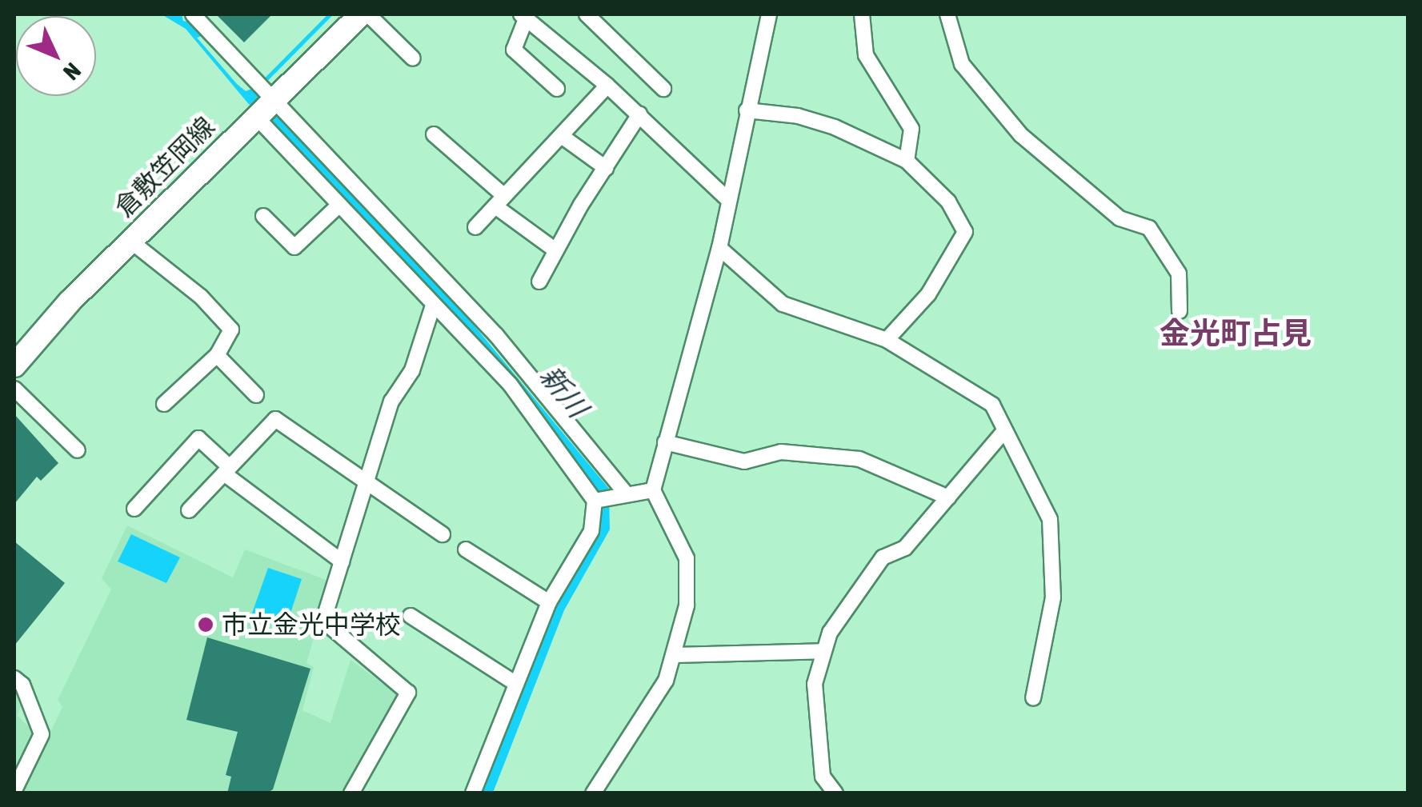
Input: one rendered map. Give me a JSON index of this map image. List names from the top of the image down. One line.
{"streets":{"main road":["倉敷笠岡線"]},"districts":["金光町占見"],"water":["新川"],"places":["市立金光中学校"],"north":"bottom right"}
